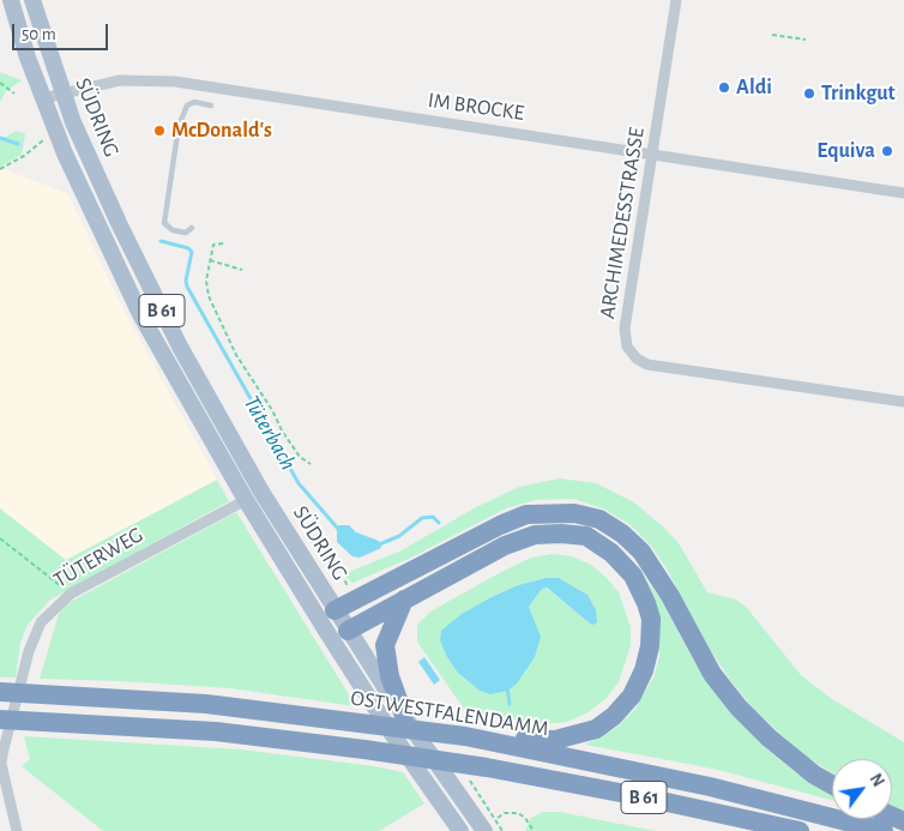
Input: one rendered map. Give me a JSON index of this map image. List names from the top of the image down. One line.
{"streets":{"highway":["B 61","OSTWESTFALENDAMM"],"main road":["SÜDRING"],"street":["IM BROCKE","ARCHIMEDESSTRASSE","TÜTERWEG"]},"crossings":[["IM BROCKE","SÜDRING"],["IM BROCKE","ARCHIMEDESSTRASSE"],["SÜDRING","TÜTERWEG"]],"water":["Tüterbach"],"places":["Aldi","Trinkgut","McDonald's","Equiva"],"scale_bar":"50 m","north":"top right"}
